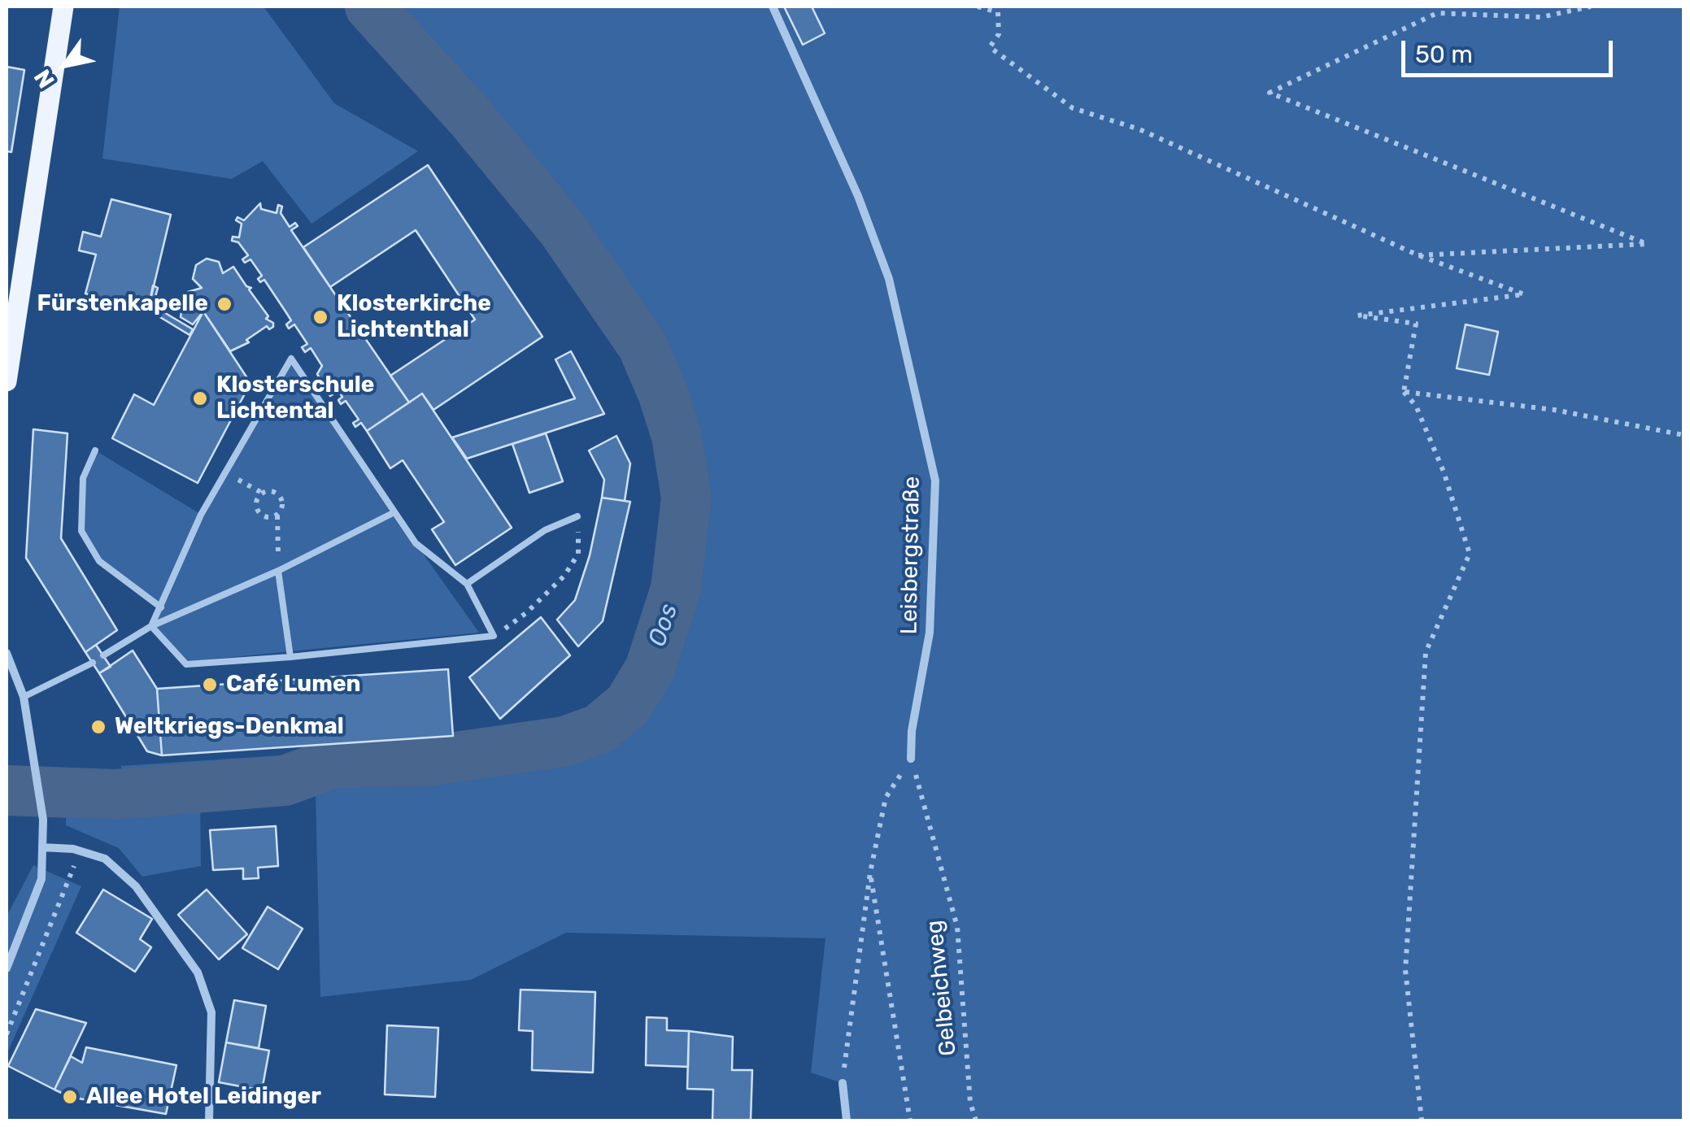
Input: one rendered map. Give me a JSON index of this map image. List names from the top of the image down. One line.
{"streets":{"street":["Leisbergstraße"],"path":["Gelbeichweg"]},"crossings":[["Leisbergstraße","Gelbeichweg"]],"water":["Oos"],"places":["Fürstenkapelle","Klosterkirche Lichtenthal","Klosterschule Lichtental","Café Lumen","Weltkriegs-Denkmal","Allee Hotel Leidinger"],"scale_bar":"50 m","north":"bottom left"}
